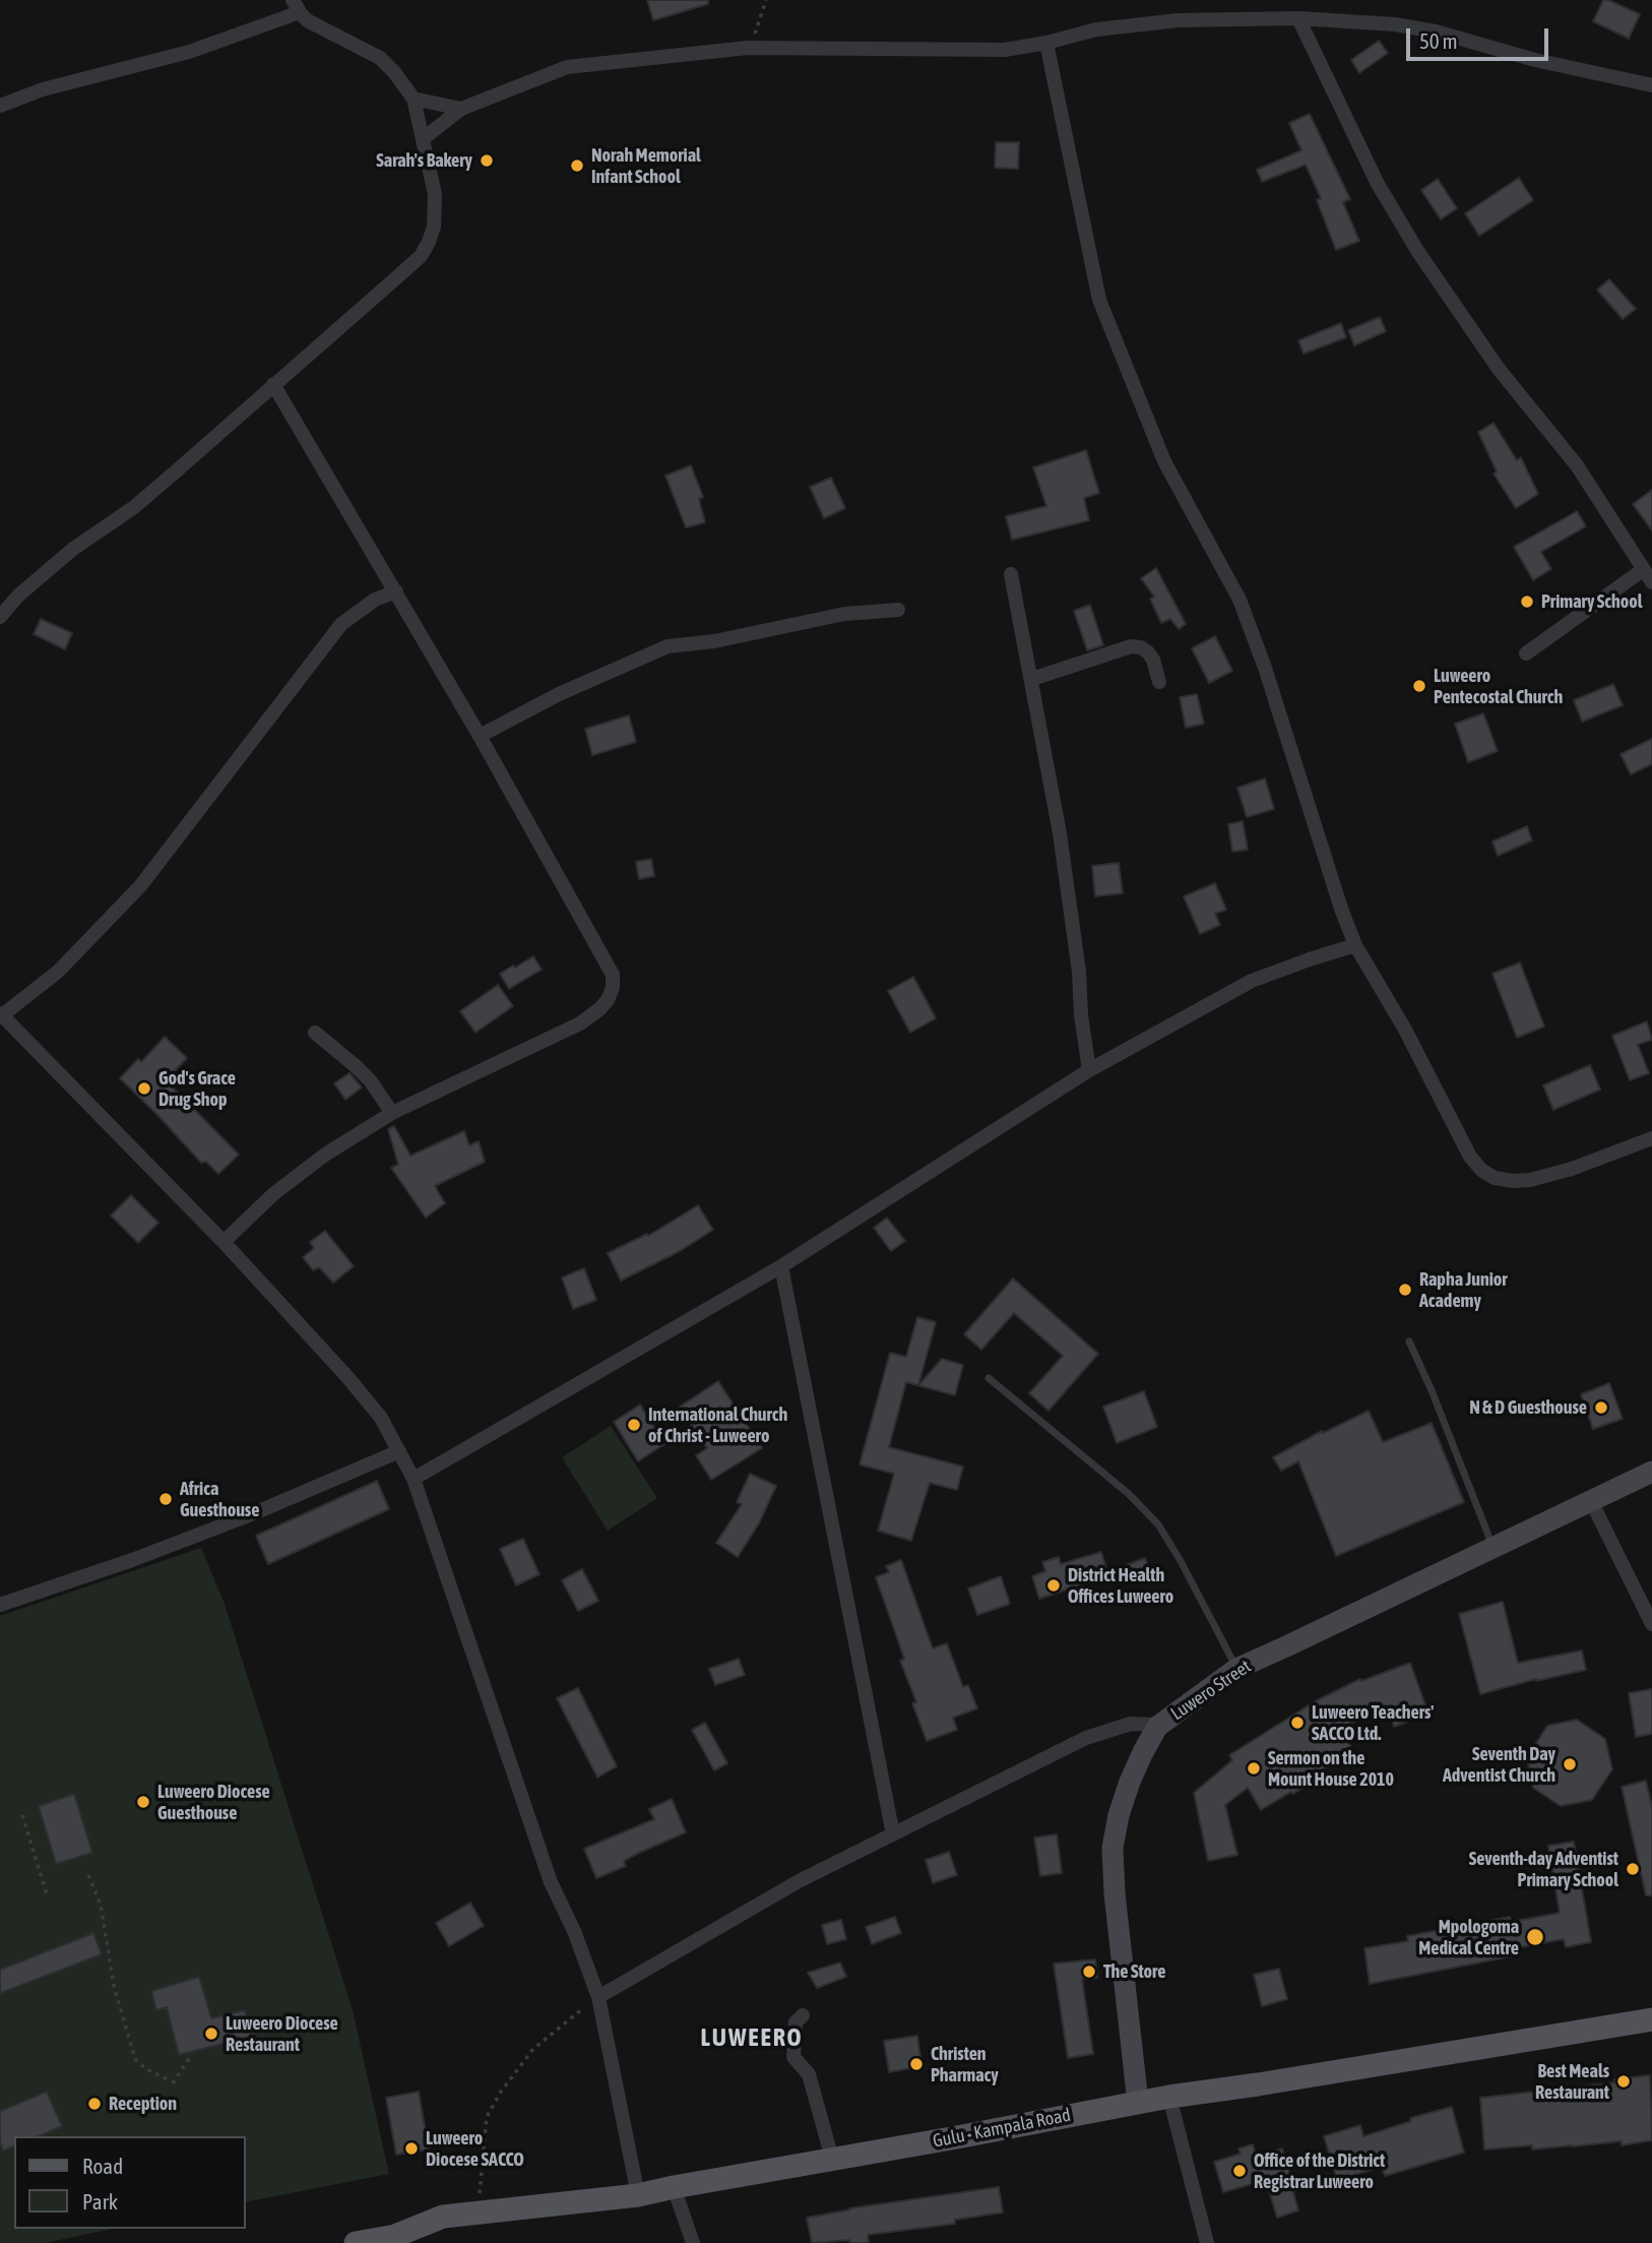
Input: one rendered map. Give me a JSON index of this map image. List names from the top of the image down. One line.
{"streets":{"main road":["Luwero Street","Gulu - Kampala Road"]},"crossings":[["Luwero Street","Gulu - Kampala Road"]],"districts":["LUWEERO"],"places":["Sarah's Bakery","Norah Memorial Infant School","Primary School","Luweero Pentecostal Church","God's Grace Drug Shop","Rapha Junior Academy","N & D Guesthouse","International Church of Christ - Luweero","Africa Guesthouse","District Health Offices Luweero","Luweero Teachers' SACCO Ltd.","Seventh Day Adventist Church","Sermon on the Mount House 2010","Luweero Diocese Guesthouse","Seventh-day Adventist Primary School","Mpologoma Medical Centre","The Store","Luweero Diocese Restaurant","Christen Pharmacy","Best Meals Restaurant","Reception","Luweero Diocese SACCO","Office of the District Registrar Luweero"],"legend":["Road","Park"],"scale_bar":"50 m"}
